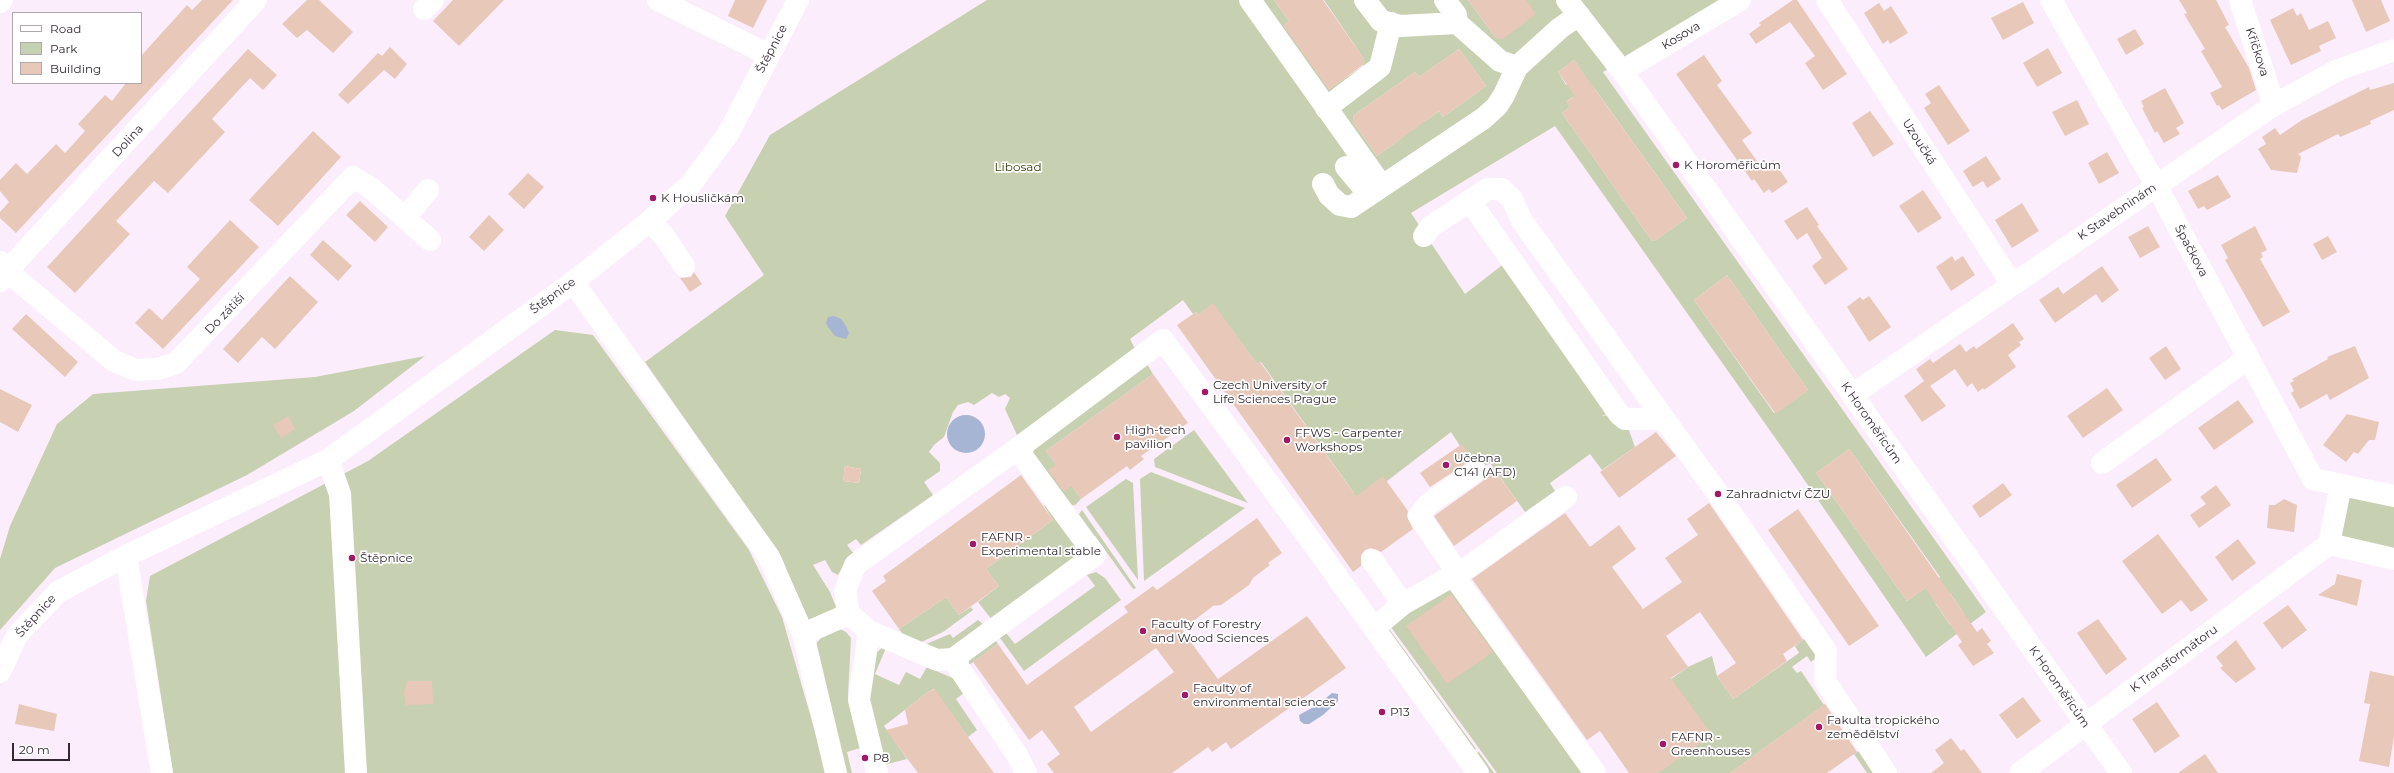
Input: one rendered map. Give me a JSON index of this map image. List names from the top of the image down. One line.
{"streets":{"street":["Kosova","Štěpnice","Křičkova","Dolina","Uzoučká","K Stavebninám","Špačkova","Do zátiší","K Horoměřicům","K Transformátoru"]},"crossings":[["Kosova","K Horoměřicům"],["Křičkova","K Stavebninám"],["Dolina","Do zátiší"],["Uzoučká","K Stavebninám"],["K Stavebninám","Špačkova"],["K Stavebninám","K Horoměřicům"],["K Horoměřicům","K Transformátoru"]],"parks":["Libosad"],"places":["K Horoměřicům","K Housličkám","Czech University of Life Sciences Prague","High-tech pavilion","FFWS - Carpenter Workshops","Učebna C141 (AFD)","Zahradnictví ČZU","FAFNR - Experimental stable","Štěpnice","Faculty of Forestry and Wood Sciences","Faculty of environmental sciences","P13","Fakulta tropického zemědělství","FAFNR - Greenhouses","P8"],"legend":["Road","Park","Building"],"scale_bar":"20 m"}
